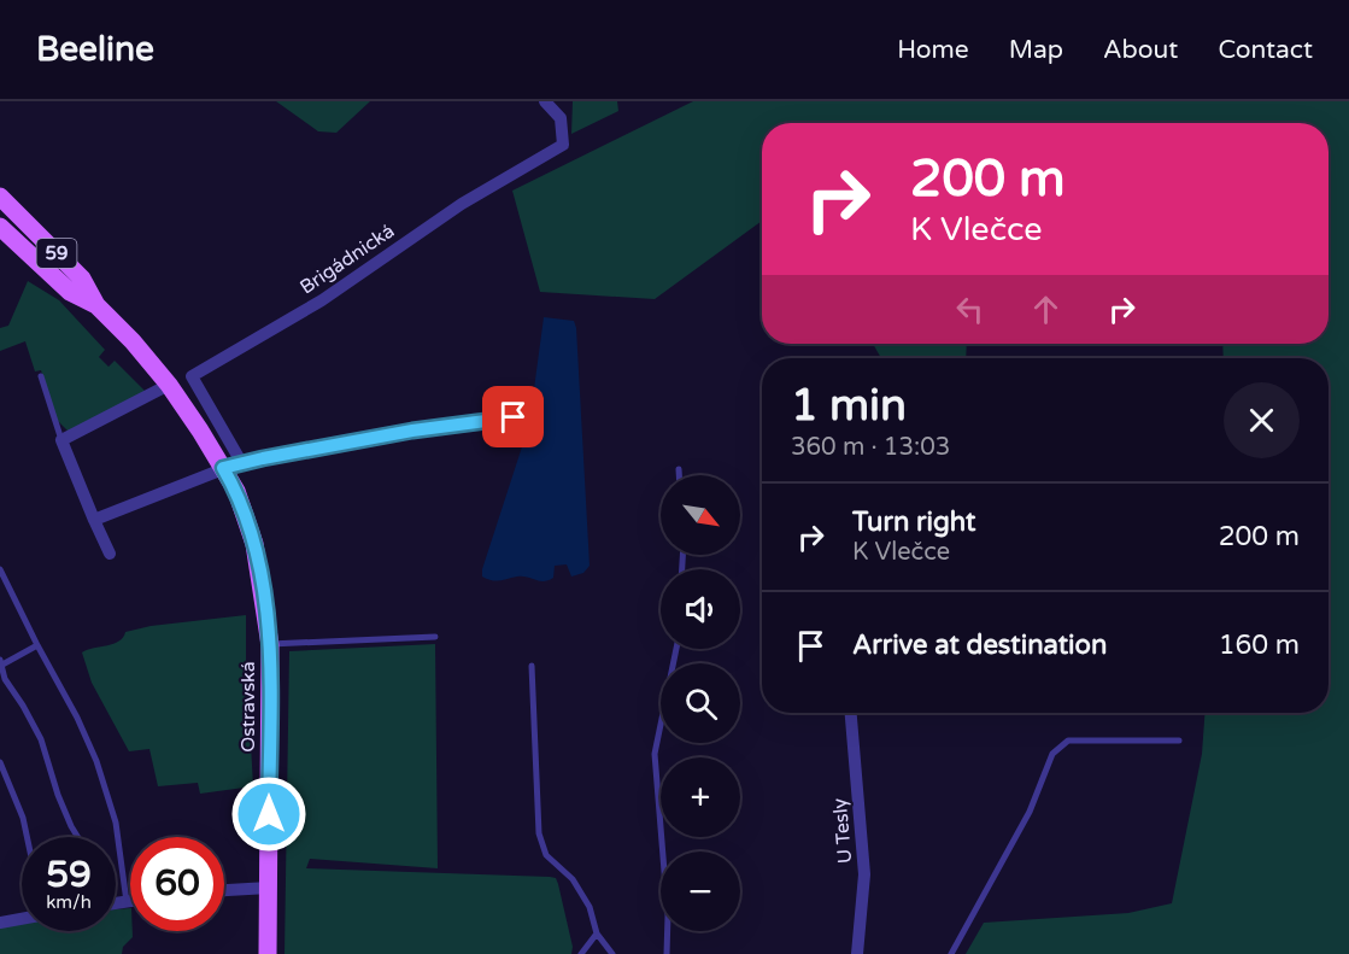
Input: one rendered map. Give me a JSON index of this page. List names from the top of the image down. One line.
{"streets":{"main road":["59","Ostravská"],"street":["Brigádnická","U Tesly"]},"north":"bottom right","page":{"header":"Beeline","nav":["Home","Map","About","Contact"],"turn":["200 m","K Vlečce"],"heading":["1 min","360 m · 13:03"],"map_buttons":["+","−"],"list":[{"name":"Turn right","note":"K Vlečce","value":"200 m"},{"name":"Arrive at destination","value":"160 m"}],"speed":"59 km/h","limit":"60"}}
